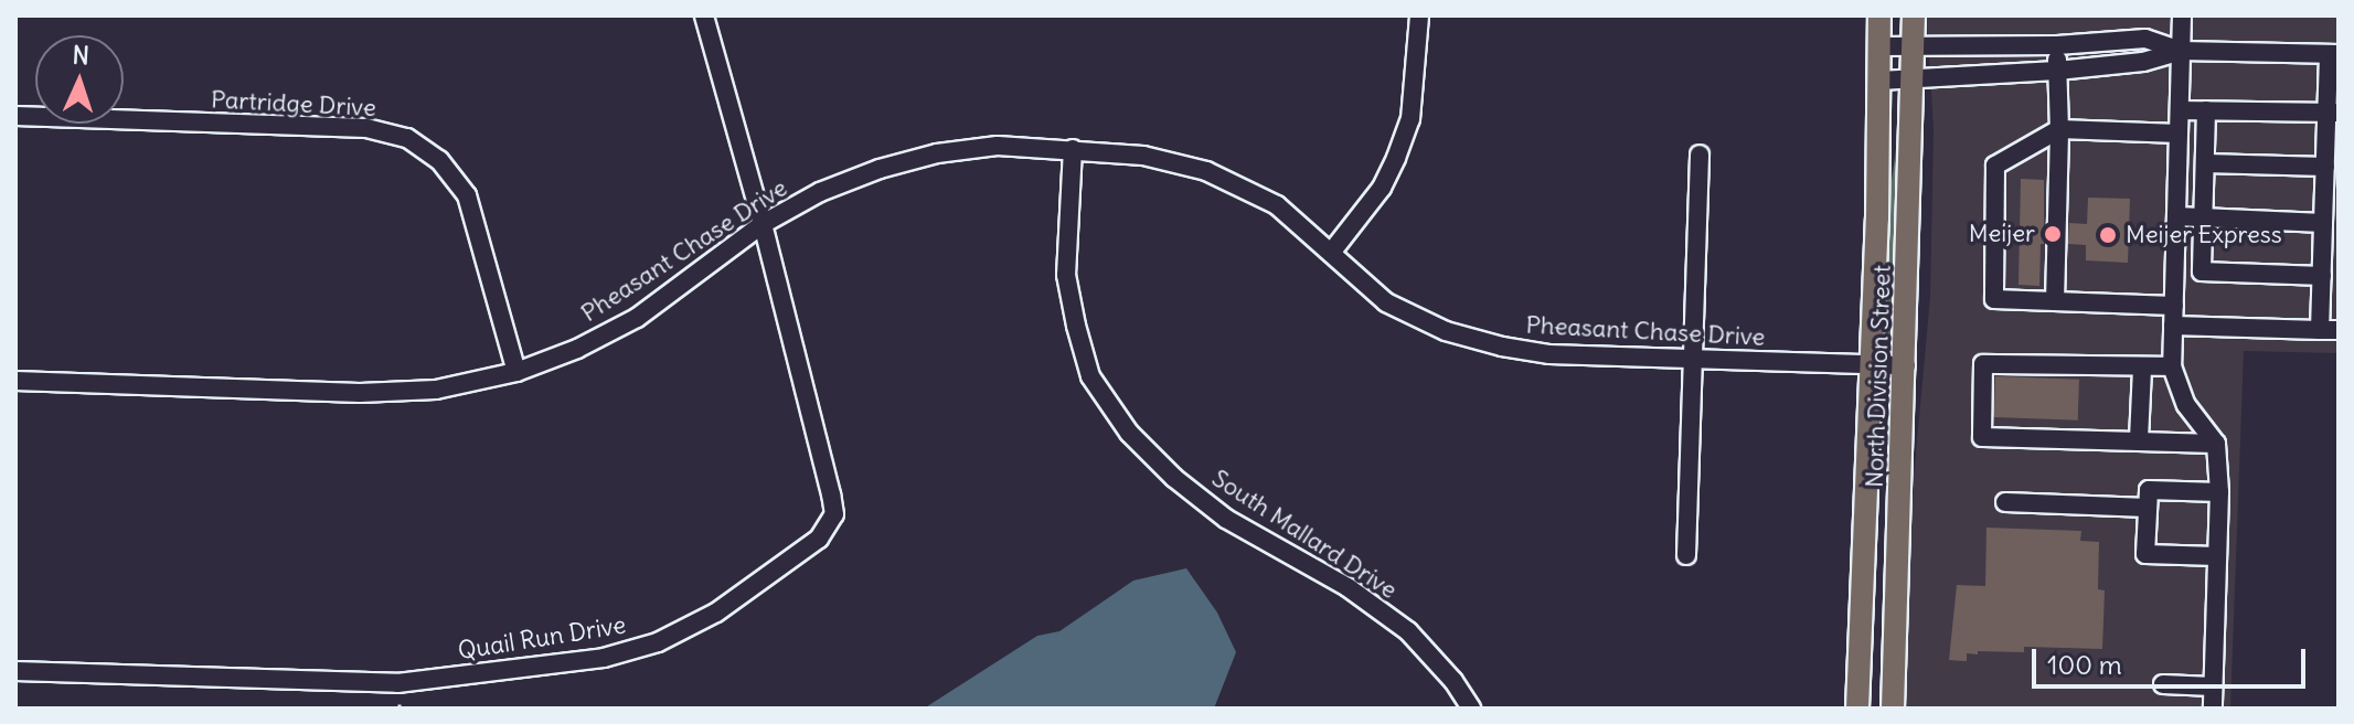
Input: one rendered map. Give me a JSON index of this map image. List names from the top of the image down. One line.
{"streets":{"main road":["North Division Street"],"street":["Partridge Drive","Pheasant Chase Drive","South Mallard Drive","Quail Run Drive"]},"crossings":[["Partridge Drive","Pheasant Chase Drive"],["Pheasant Chase Drive","North Division Street"],["Pheasant Chase Drive","South Mallard Drive"],["Pheasant Chase Drive","Quail Run Drive"]],"places":["Meijer","Meijer Express"],"scale_bar":"100 m","north":"top"}
